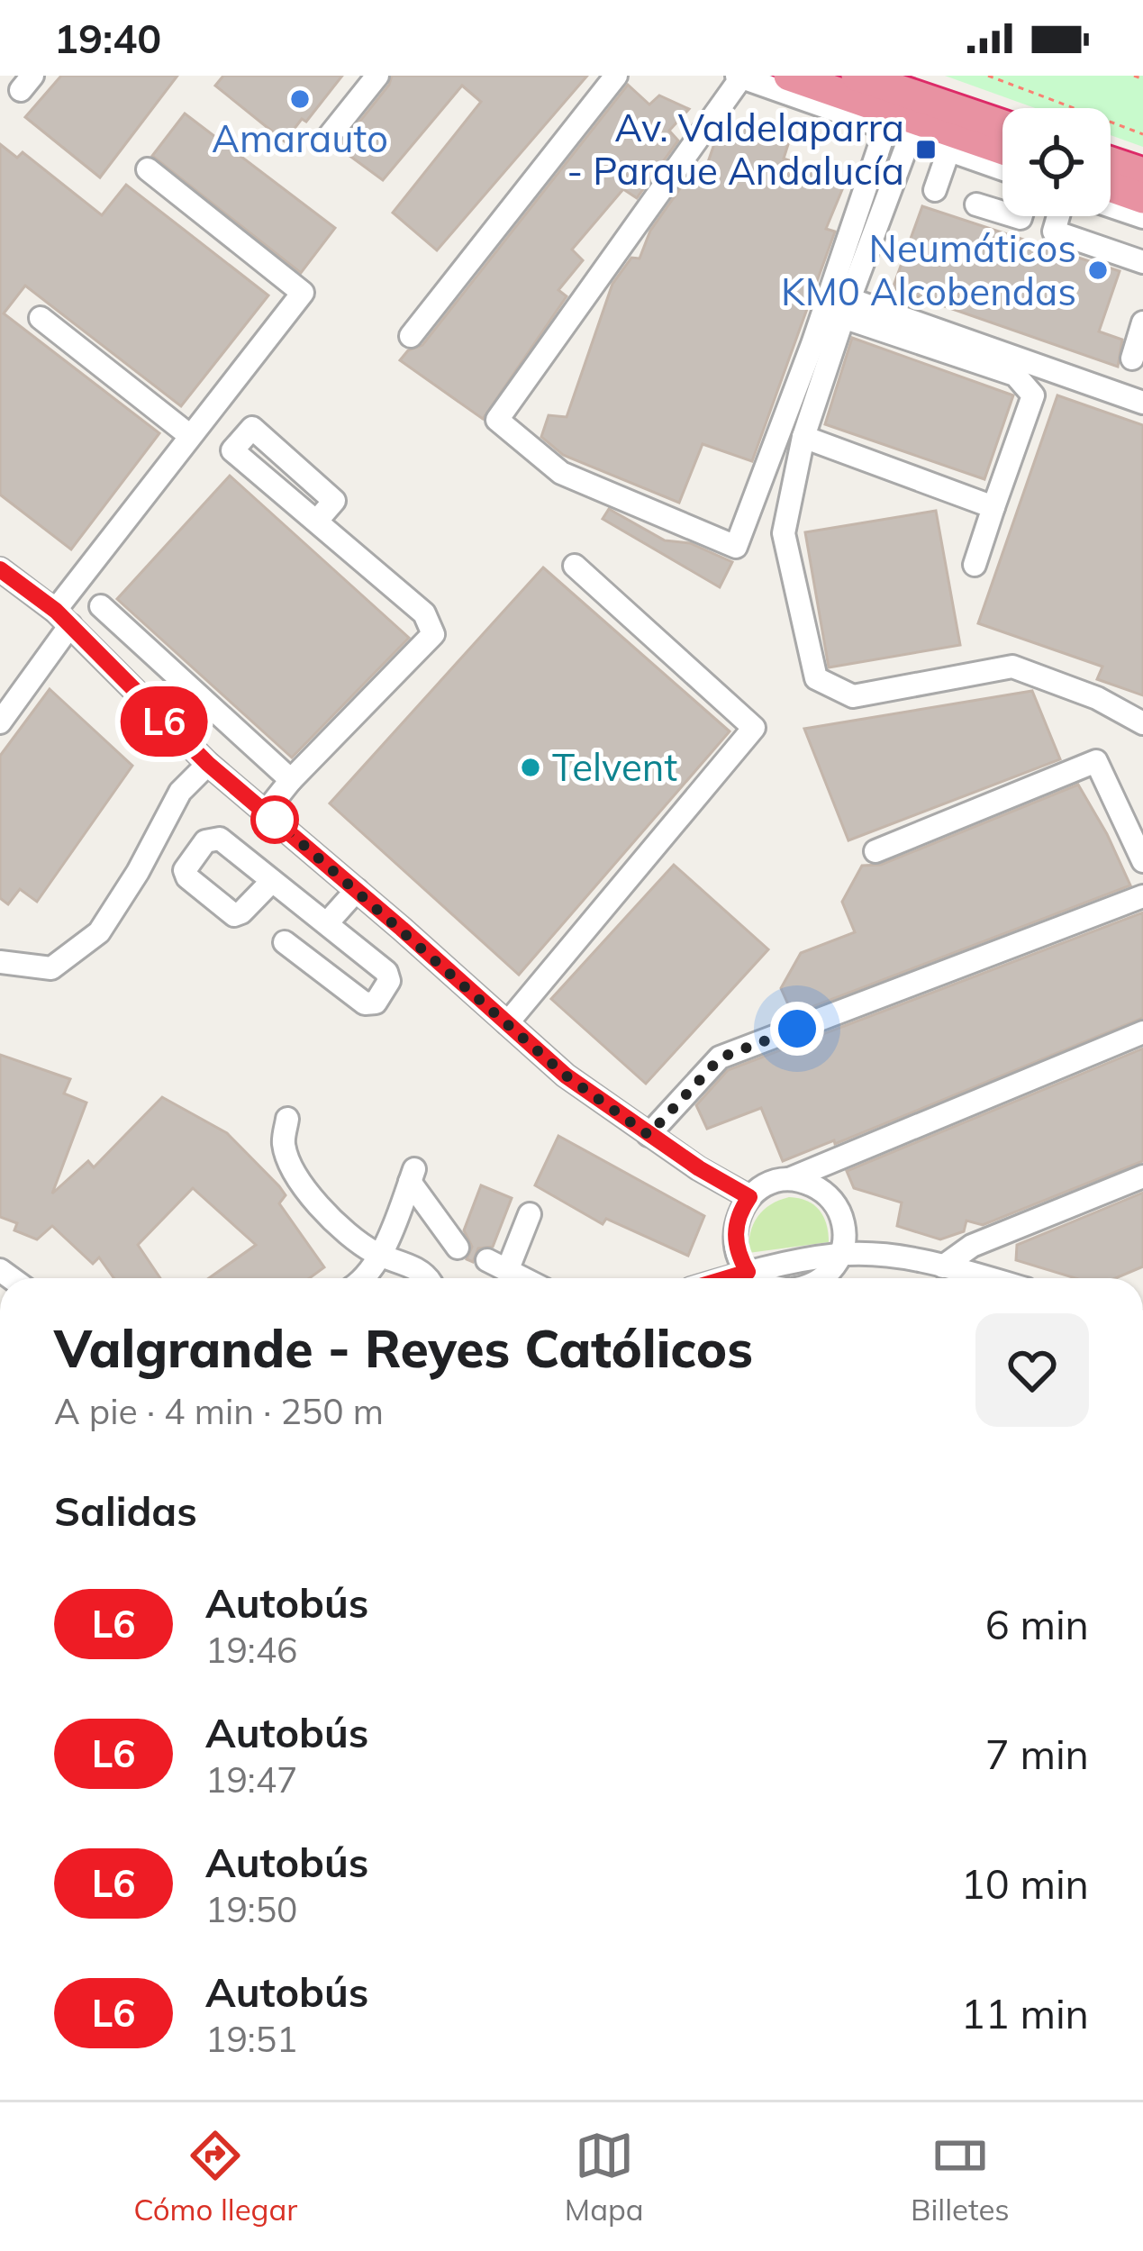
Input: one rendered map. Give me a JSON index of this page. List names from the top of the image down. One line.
{"places":{"other":["Amarauto","Neumáticos KM0 Alcobendas","Telvent"],"transit":["Av. Valdelaparra - Parque Andalucía"]},"lines":["bus line L6"],"page":{"status":"19:40","on_map":"L6","heading":[["Valgrande - Reyes Católicos","A pie · 4 min · 250 m"],"Salidas"],"list":[{"mark":"L6","name":"Autobús","note":"19:46","value":"6 min"},{"mark":"L6","name":"Autobús","note":"19:47","value":"7 min"},{"mark":"L6","name":"Autobús","note":"19:50","value":"10 min"},{"mark":"L6","name":"Autobús","note":"19:51","value":"11 min"}],"tabs":["Cómo llegar","Mapa","Billetes"]}}
